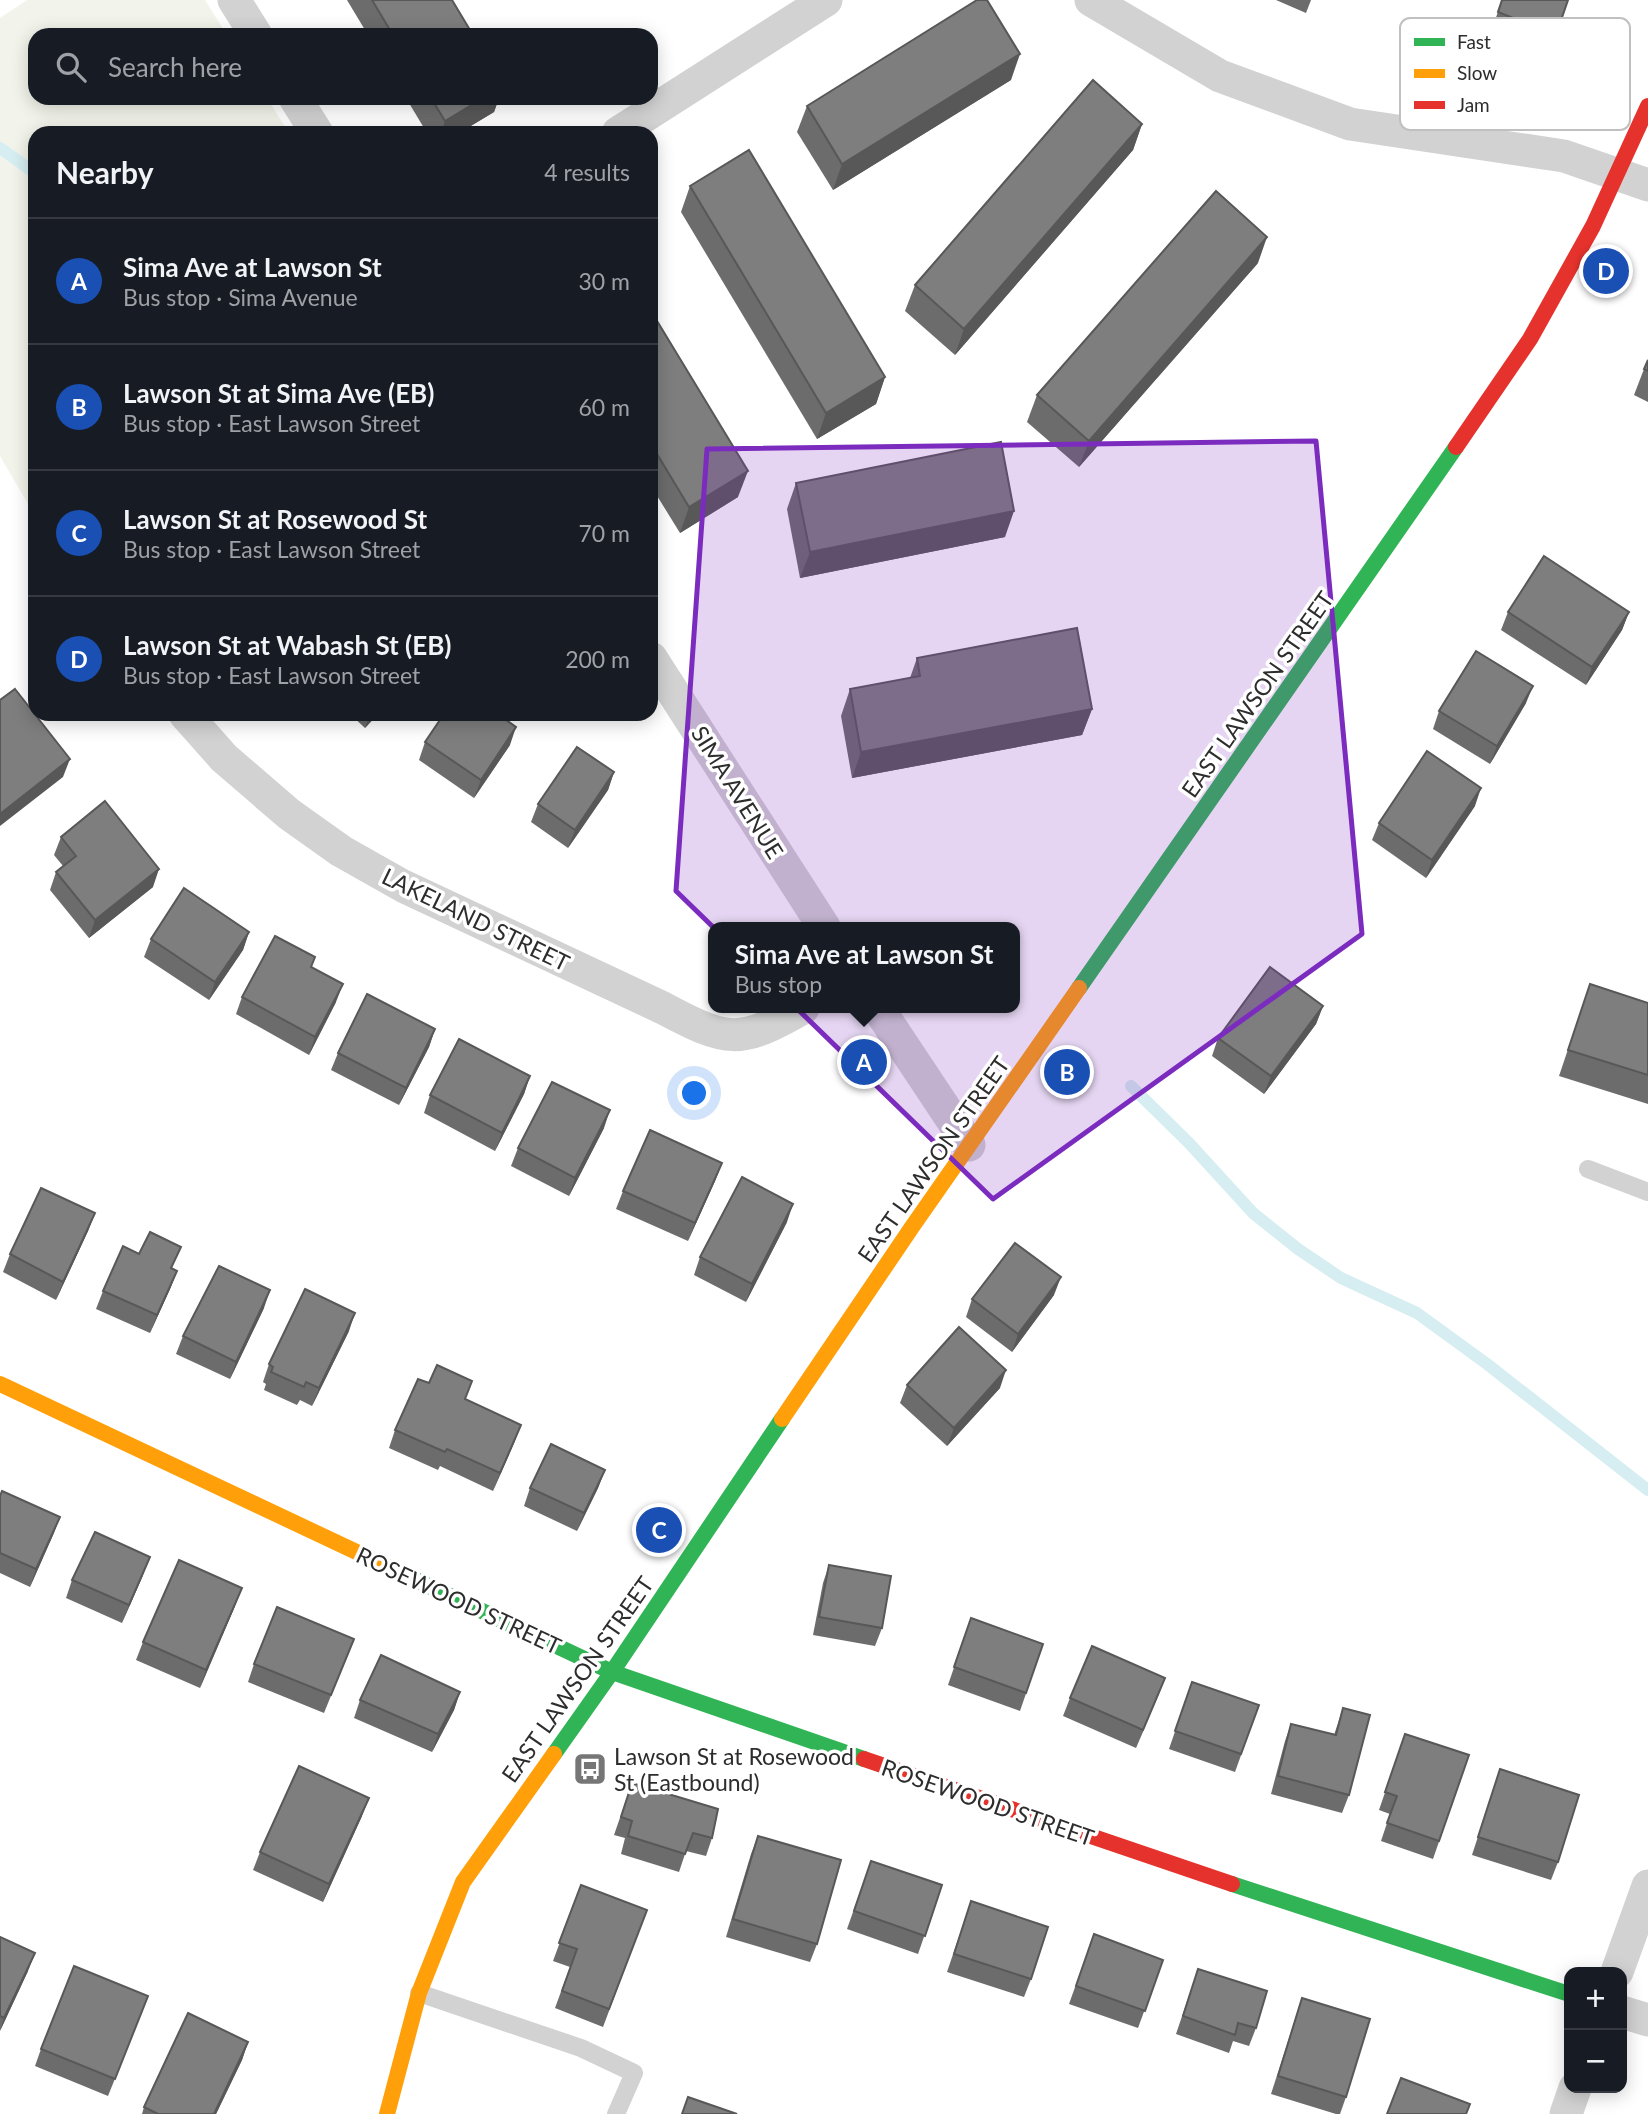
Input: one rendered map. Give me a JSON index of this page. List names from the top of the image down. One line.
{"streets":{"street":["EAST LAWSON STREET","SIMA AVENUE","LAKELAND STREET","ROSEWOOD STREET"]},"crossings":[["EAST LAWSON STREET","ROSEWOOD STREET"]],"places":{"bus stop":["Lawson St at Rosewood St (Eastbound)"]},"legend":["Fast","Slow","Jam"],"page":{"search":"Search here","heading":["Nearby","4 results"],"list":[{"mark":"A","name":"Sima Ave at Lawson St","note":"Bus stop · Sima Avenue","value":"30 m"},{"mark":"B","name":"Lawson St at Sima Ave (EB)","note":"Bus stop · East Lawson Street","value":"60 m"},{"mark":"C","name":"Lawson St at Rosewood St","note":"Bus stop · East Lawson Street","value":"70 m"},{"mark":"D","name":"Lawson St at Wabash St (EB)","note":"Bus stop · East Lawson Street","value":"200 m"}],"pins":["D","A","B","C"],"popup":["Sima Ave at Lawson St","Bus stop"],"map_buttons":["+","−"]}}
